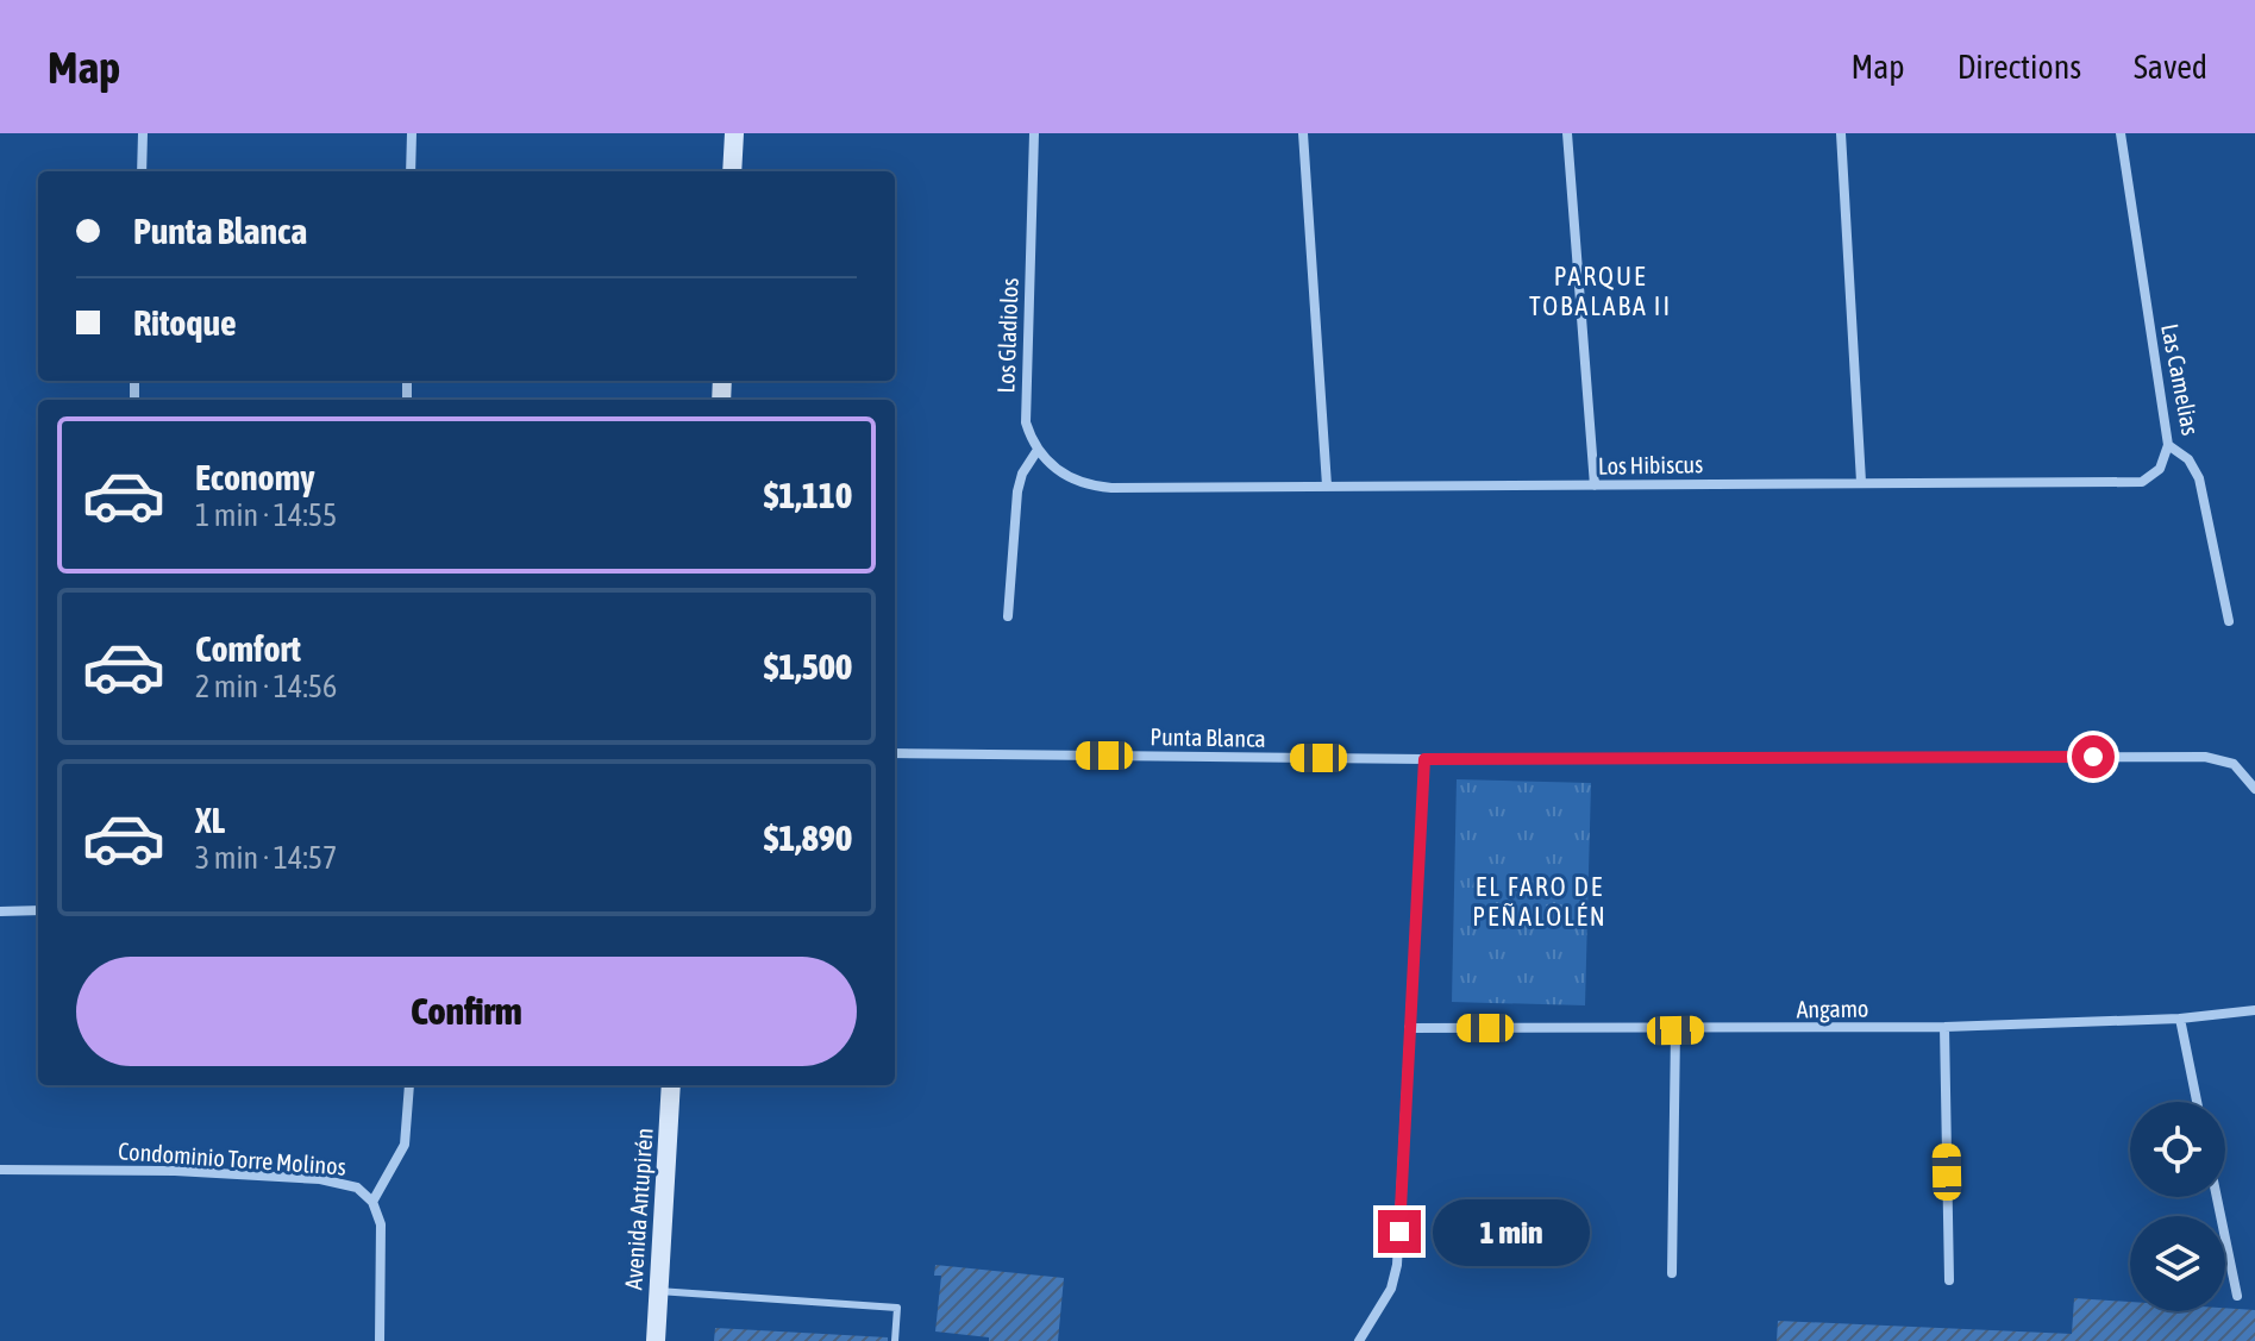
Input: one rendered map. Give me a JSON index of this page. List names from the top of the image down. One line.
{"streets":{"street":["Los Gladiolos","Las Camelias","Los Hibiscus","Punta Blanca","Angamo","Condominio Torre Molinos","Avenida Antupirén"]},"crossings":[["Los Gladiolos","Los Hibiscus"],["Las Camelias","Los Hibiscus"]],"districts":["PARQUE TOBALABA II","EL FARO DE PEÑALOLÉN"],"page":{"header":"Map","nav":["Map","Directions","Saved"],"banner":["Punta Blanca","Ritoque"],"list":[{"name":"Economy","note":"1 min · 14:55","value":"$1,110"},{"name":"Comfort","note":"2 min · 14:56","value":"$1,500"},{"name":"XL","note":"3 min · 14:57","value":"$1,890"}],"buttons":"Confirm","bubble":"1 min"}}
